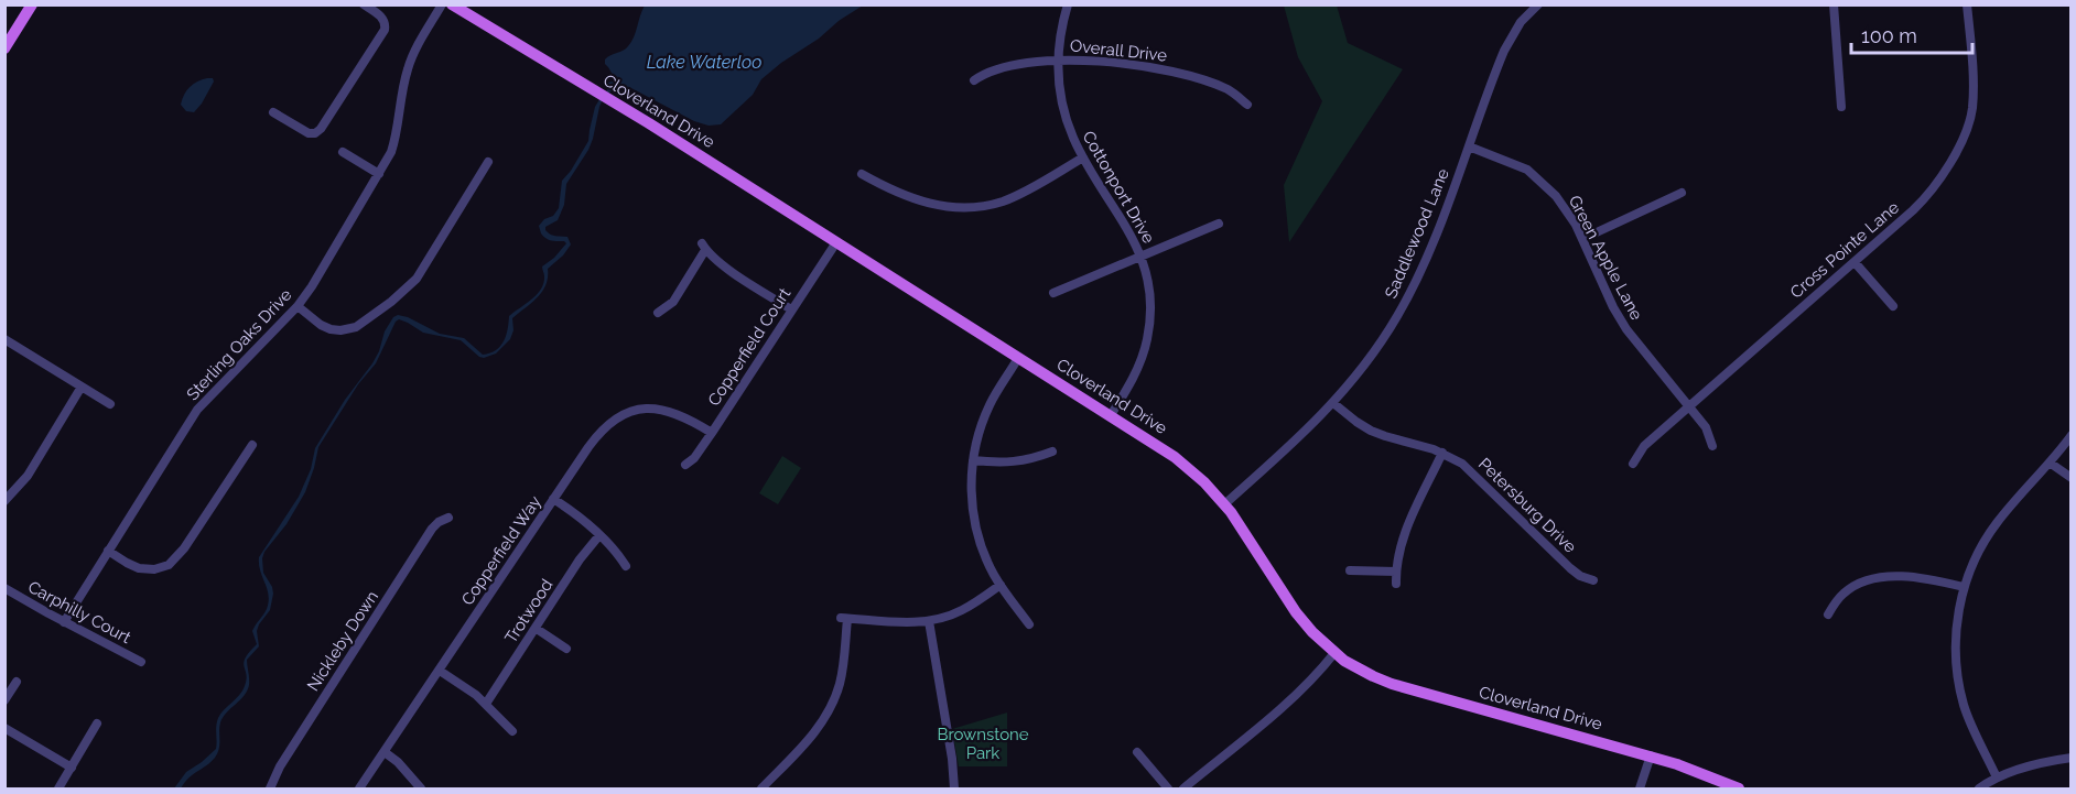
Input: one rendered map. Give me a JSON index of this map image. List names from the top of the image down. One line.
{"streets":{"main road":["Cloverland Drive"],"street":["Overall Drive","Cottonport Drive","Saddlewood Lane","Cross Pointe Lane","Green Apple Lane","Sterling Oaks Drive","Copperfield Court","Petersburg Drive","Copperfield Way","Trotwood","Carphilly Court","Nickleby Down"]},"crossings":[["Overall Drive","Cottonport Drive"],["Cloverland Drive","Cottonport Drive"],["Cloverland Drive","Saddlewood Lane"],["Cloverland Drive","Copperfield Court"],["Saddlewood Lane","Green Apple Lane"],["Saddlewood Lane","Petersburg Drive"],["Cross Pointe Lane","Green Apple Lane"],["Sterling Oaks Drive","Carphilly Court"],["Copperfield Court","Copperfield Way"]],"water":["Lake Waterloo"],"parks":["Brownstone Park"],"scale_bar":"100 m"}
